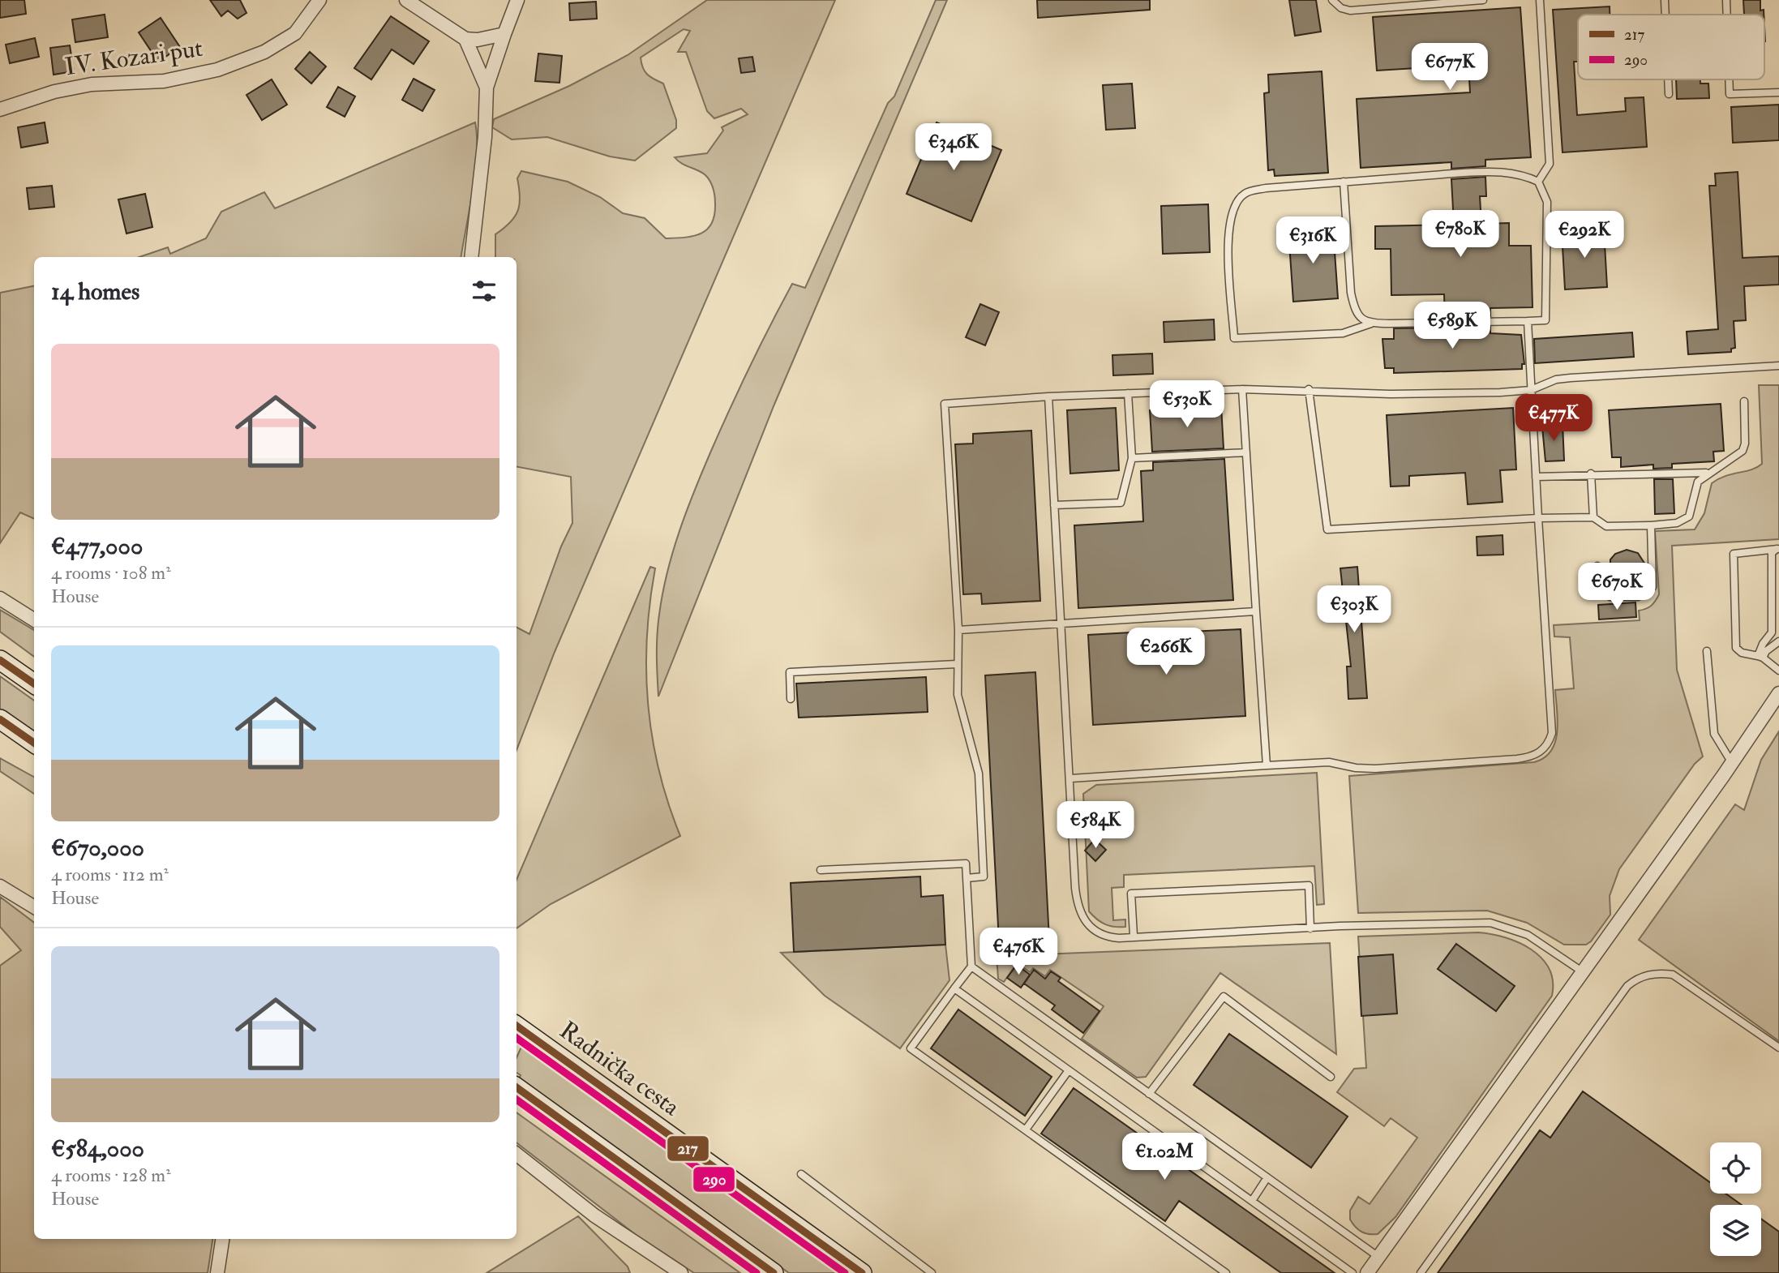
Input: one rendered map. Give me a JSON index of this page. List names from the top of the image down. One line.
{"streets":{"main road":["Radnička cesta"],"street":["IV. Kozari put"]},"lines":["transit line 217","transit line 290"],"legend":["217","290"],"page":{"price":["€677K","€346K","€780K","€292K","€316K","€589K","€530K","€477K","€670K","€303K","€266K","€584K","€476K","€1.02M"],"heading":"14 homes","list":[{"name":"€477,000","note":"4 rooms · 108 m² · House"},{"name":"€670,000","note":"4 rooms · 112 m² · House"},{"name":"€584,000","note":"4 rooms · 128 m² · House"}]}}
